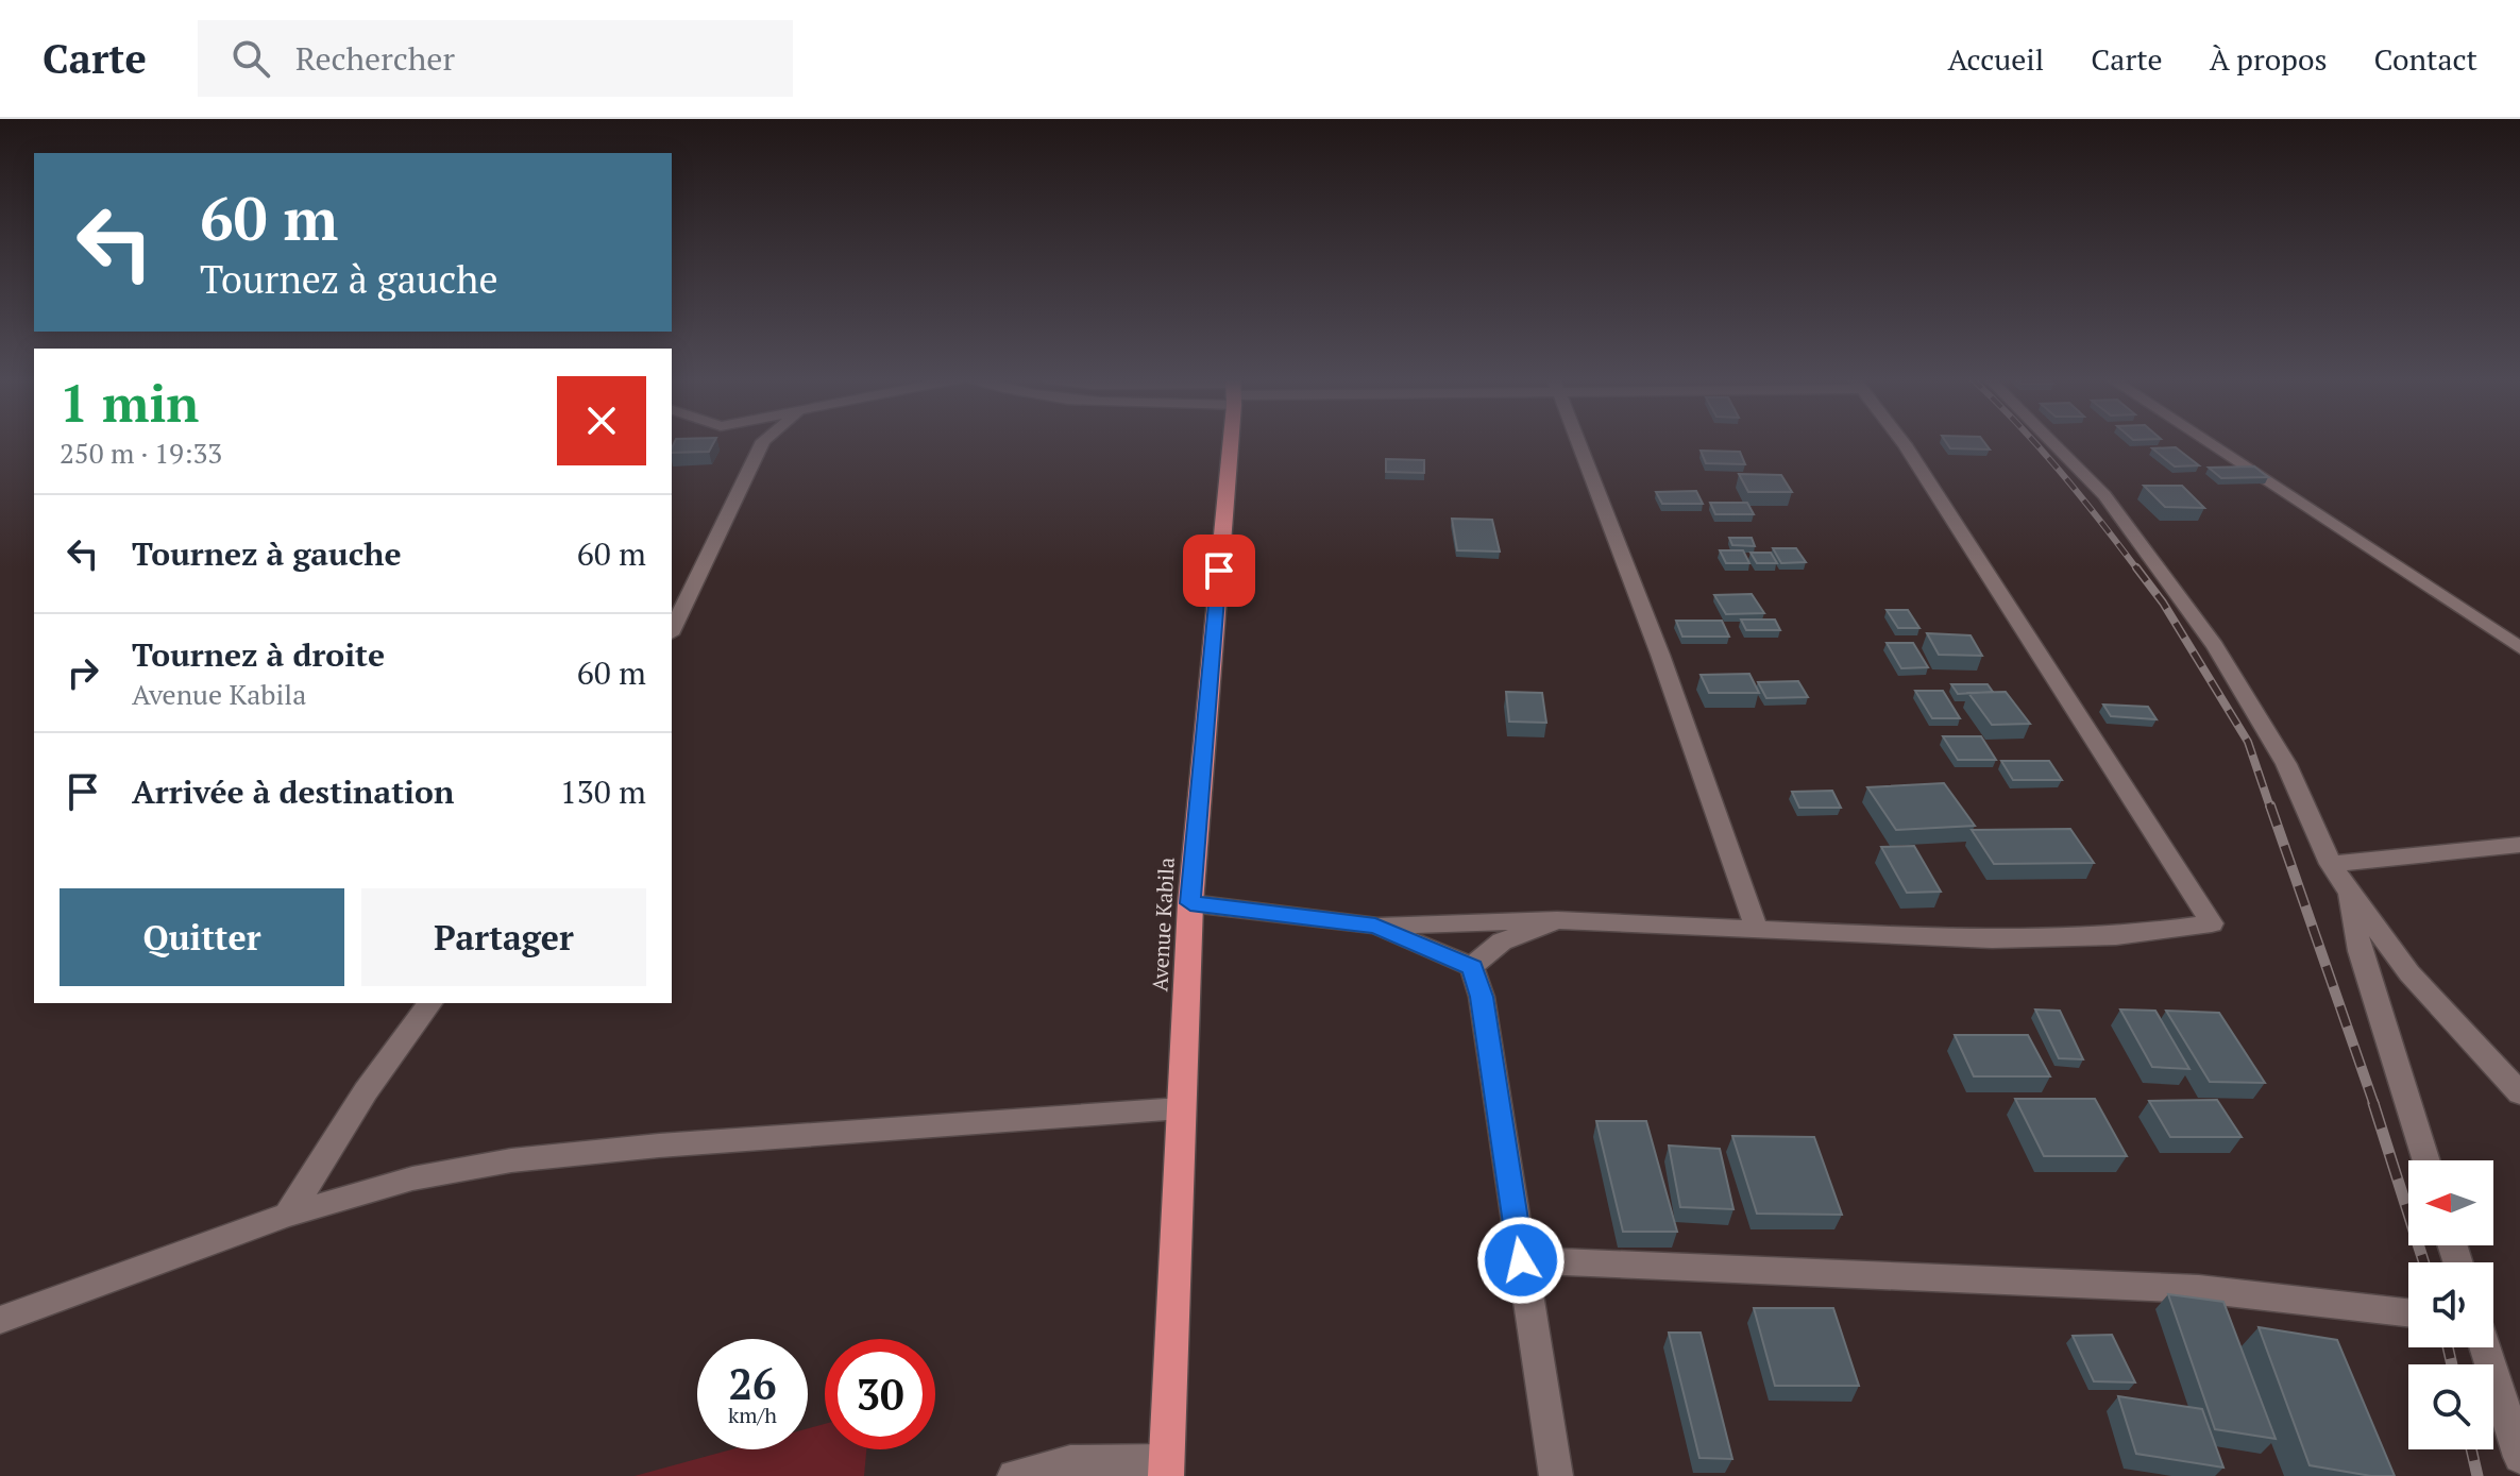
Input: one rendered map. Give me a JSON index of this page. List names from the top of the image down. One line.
{"streets":{"highway":["Avenue Kabila"]},"north":"left","page":{"header":"Carte","search":"Rechercher","nav":["Accueil","Carte","À propos","Contact"],"turn":["60 m","Tournez à gauche"],"heading":["1 min","250 m · 19:33"],"list":[{"name":"Tournez à gauche","value":"60 m"},{"name":"Tournez à droite","note":"Avenue Kabila","value":"60 m"},{"name":"Arrivée à destination","value":"130 m"}],"buttons":["Quitter","Partager"],"speed":"26 km/h","limit":"30"}}
